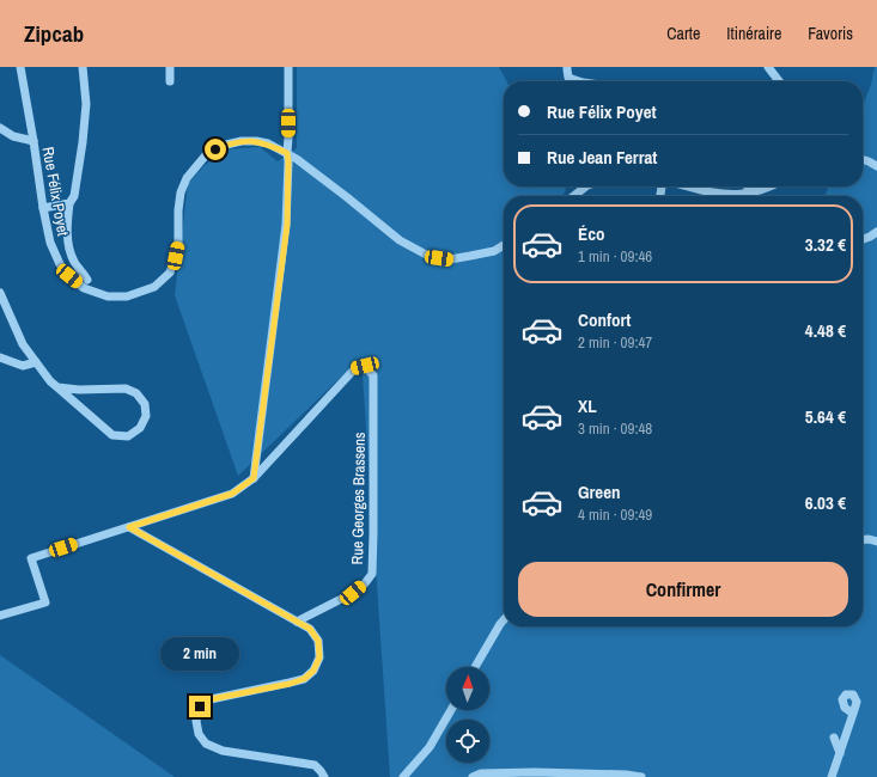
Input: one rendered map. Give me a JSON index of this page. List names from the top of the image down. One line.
{"streets":{"street":["Rue Félix Poyet","Rue Georges Brassens"]},"north":"top","page":{"header":"Zipcab","nav":["Carte","Itinéraire","Favoris"],"banner":["Rue Félix Poyet","Rue Jean Ferrat"],"list":[{"name":"Éco","note":"1 min · 09:46","value":"3.32 €"},{"name":"Confort","note":"2 min · 09:47","value":"4.48 €"},{"name":"XL","note":"3 min · 09:48","value":"5.64 €"},{"name":"Green","note":"4 min · 09:49","value":"6.03 €"}],"buttons":"Confirmer","bubble":"2 min"}}
